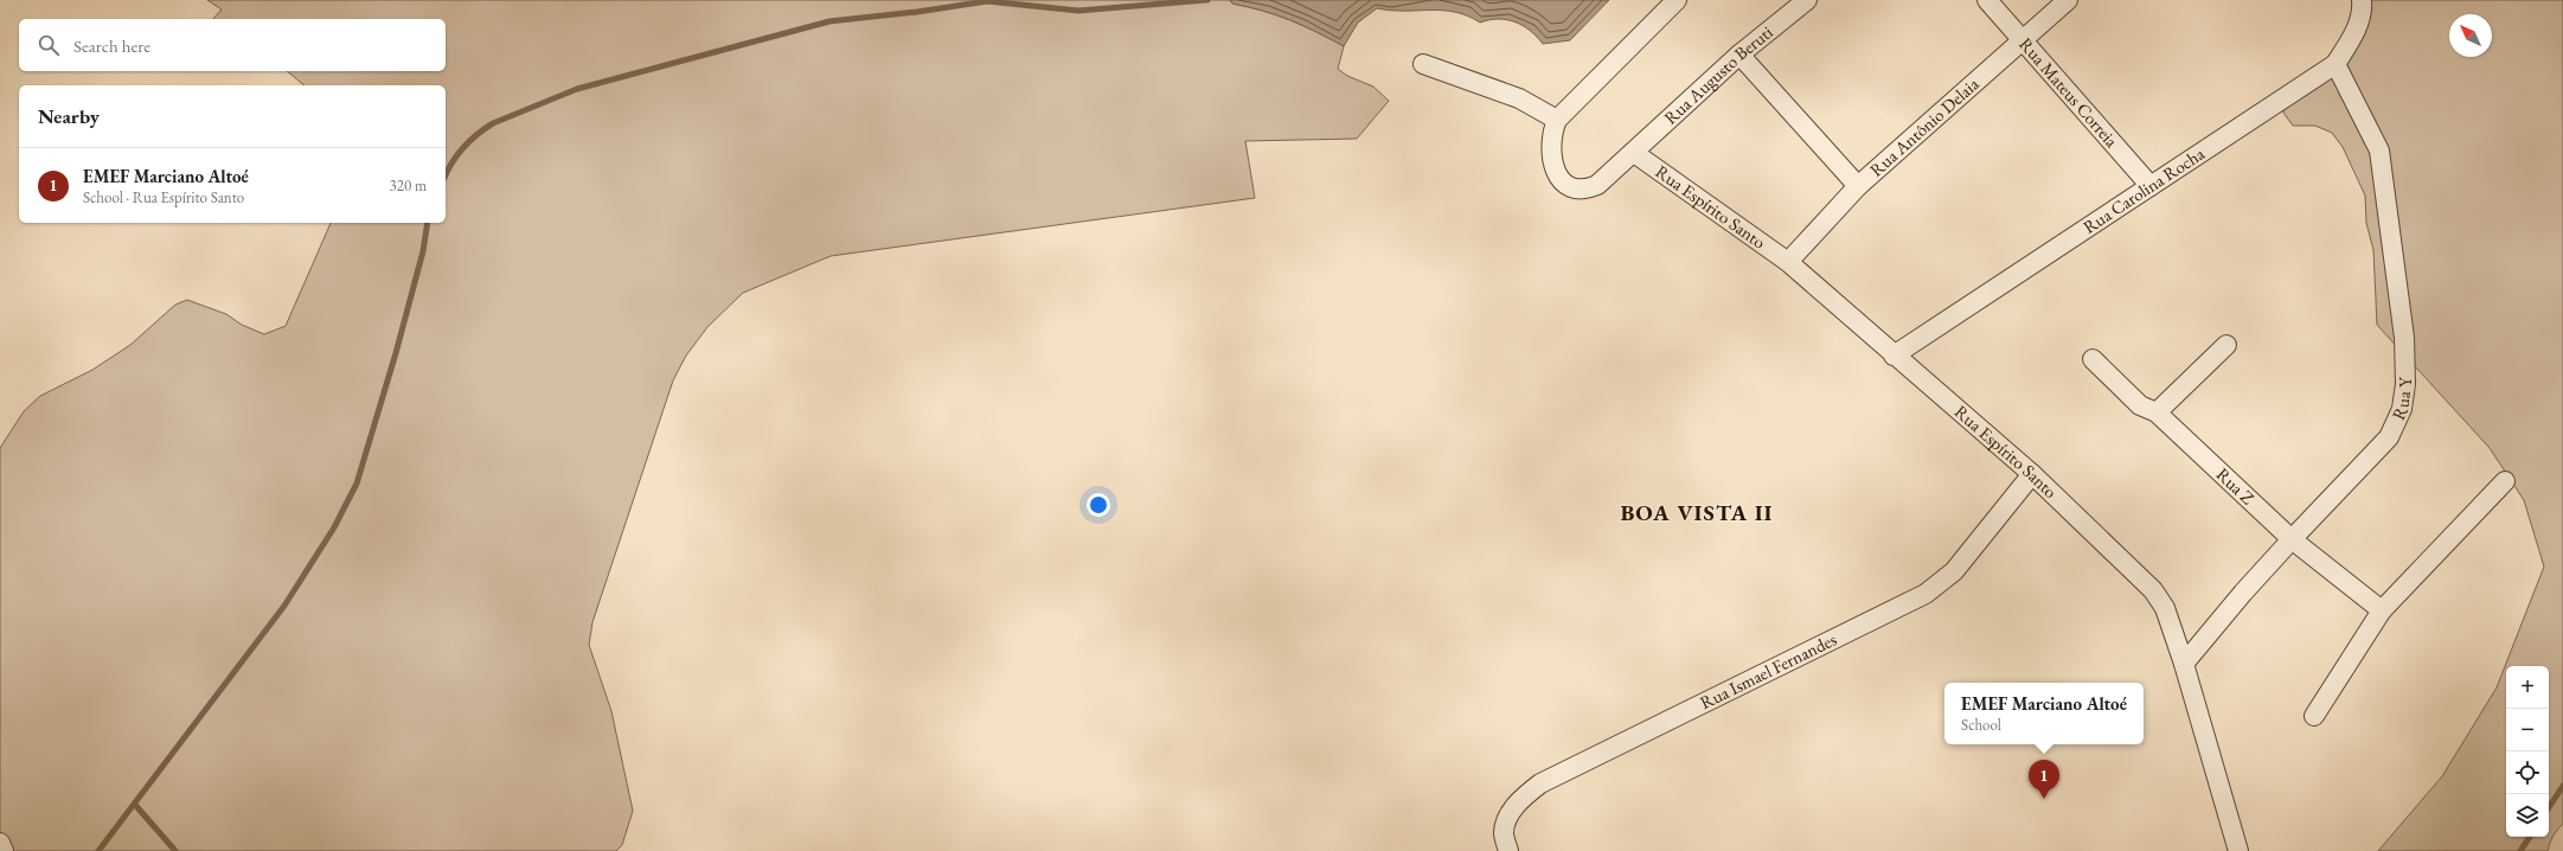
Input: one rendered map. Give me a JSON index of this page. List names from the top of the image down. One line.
{"streets":{"street":["Rua Augusto Beruti","Rua Mateus Correia","Rua Antônio Delaia","Rua Carolina Rocha","Rua Espírito Santo","Rua Y","Rua Z","Rua Ismael Fernandes"]},"crossings":[["Rua Augusto Beruti","Rua Espírito Santo"],["Rua Mateus Correia","Rua Antônio Delaia"],["Rua Mateus Correia","Rua Carolina Rocha"],["Rua Antônio Delaia","Rua Espírito Santo"],["Rua Carolina Rocha","Rua Espírito Santo"],["Rua Carolina Rocha","Rua Y"],["Rua Espírito Santo","Rua Y"],["Rua Espírito Santo","Rua Ismael Fernandes"],["Rua Y","Rua Z"]],"districts":["BOA VISTA II"],"north":"top left","page":{"search":"Search here","heading":"Nearby","list":[{"mark":"1","name":"EMEF Marciano Altoé","note":"School · Rua Espírito Santo","value":"320 m"}],"map_buttons":["+","−"],"popup":["EMEF Marciano Altoé","School"],"pins":"1"}}
